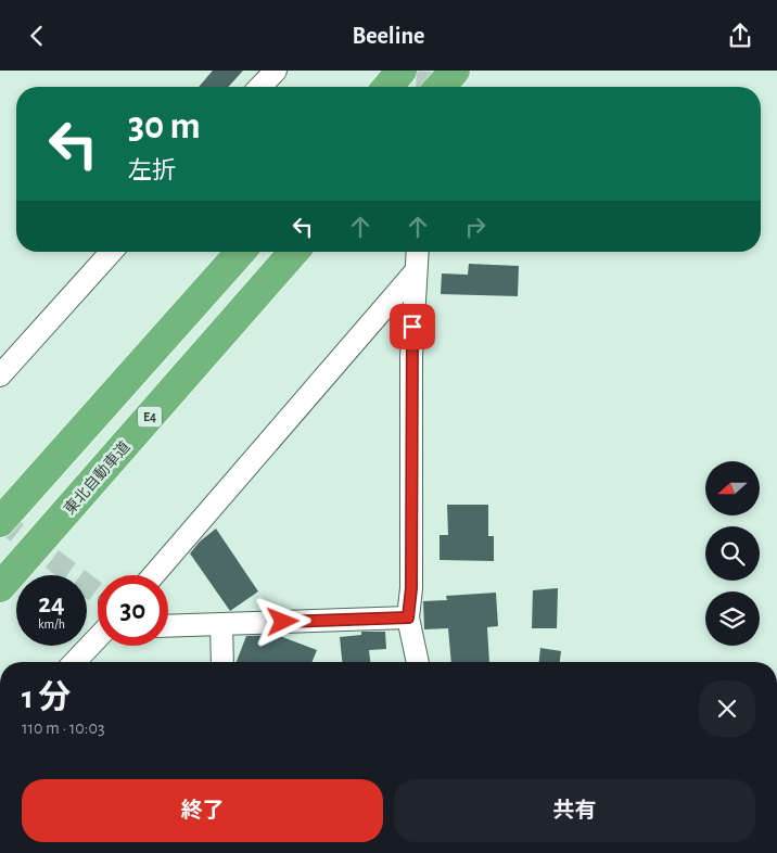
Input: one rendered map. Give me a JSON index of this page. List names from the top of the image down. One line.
{"streets":{"highway":["E4","東北自動車道"]},"north":"left","page":{"header":"Beeline","turn":["30 m","左折"],"speed":"24 km/h","limit":"30","heading":["1 分","110 m · 10:03"],"buttons":["終了","共有"]}}
